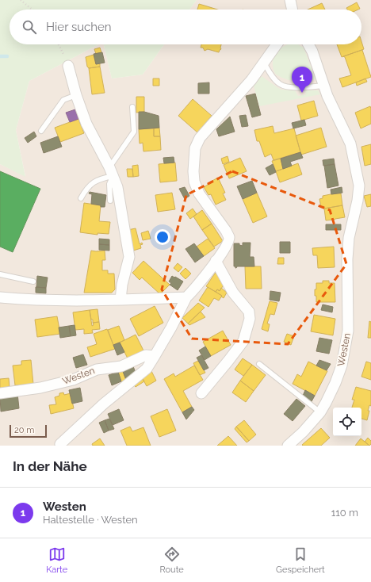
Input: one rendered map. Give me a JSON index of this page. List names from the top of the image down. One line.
{"streets":{"street":["Westen"]},"scale_bar":"20 m","page":{"search":"Hier suchen","pins":"1","scale":"20 m","heading":"In der Nähe","list":[{"mark":"1","name":"Westen","note":"Haltestelle · Westen","value":"110 m"}],"nav":["Karte","Route","Gespeichert"]}}
